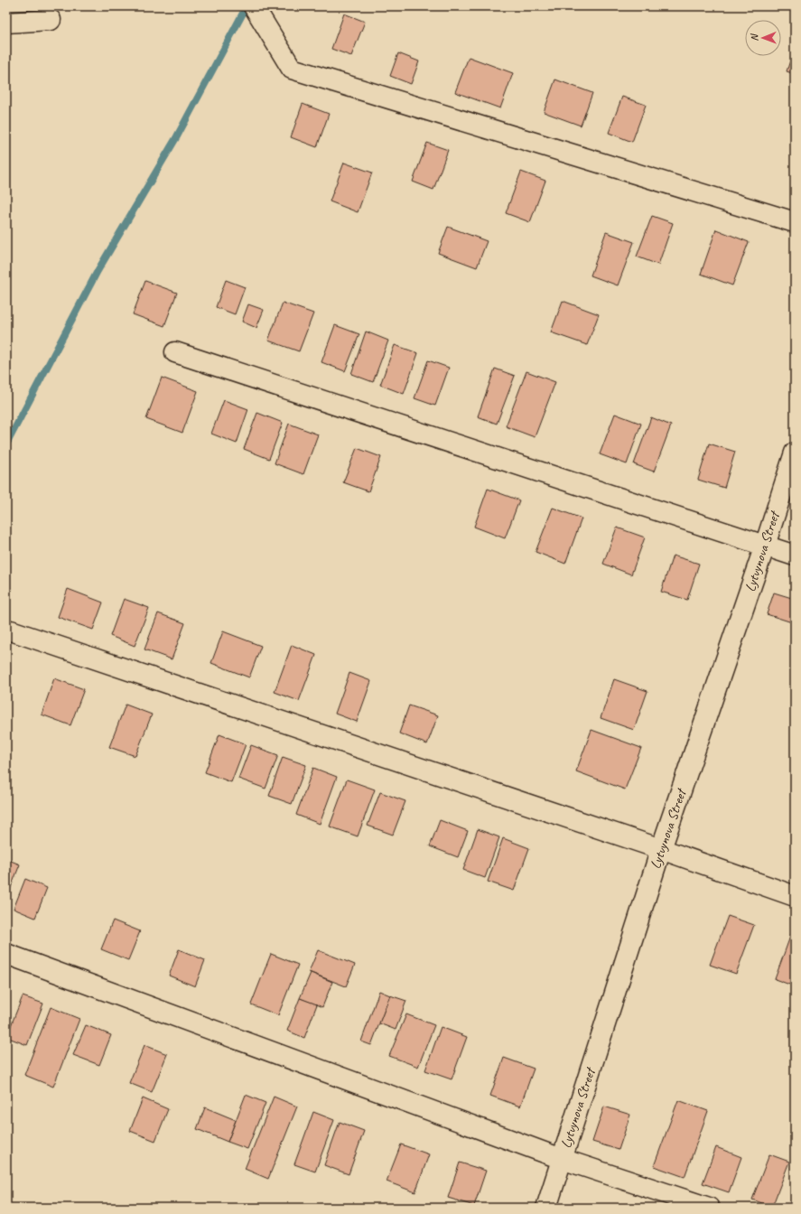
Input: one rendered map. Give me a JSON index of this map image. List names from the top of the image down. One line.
{"streets":{"street":["Lytvynova Street"]},"north":"left"}
